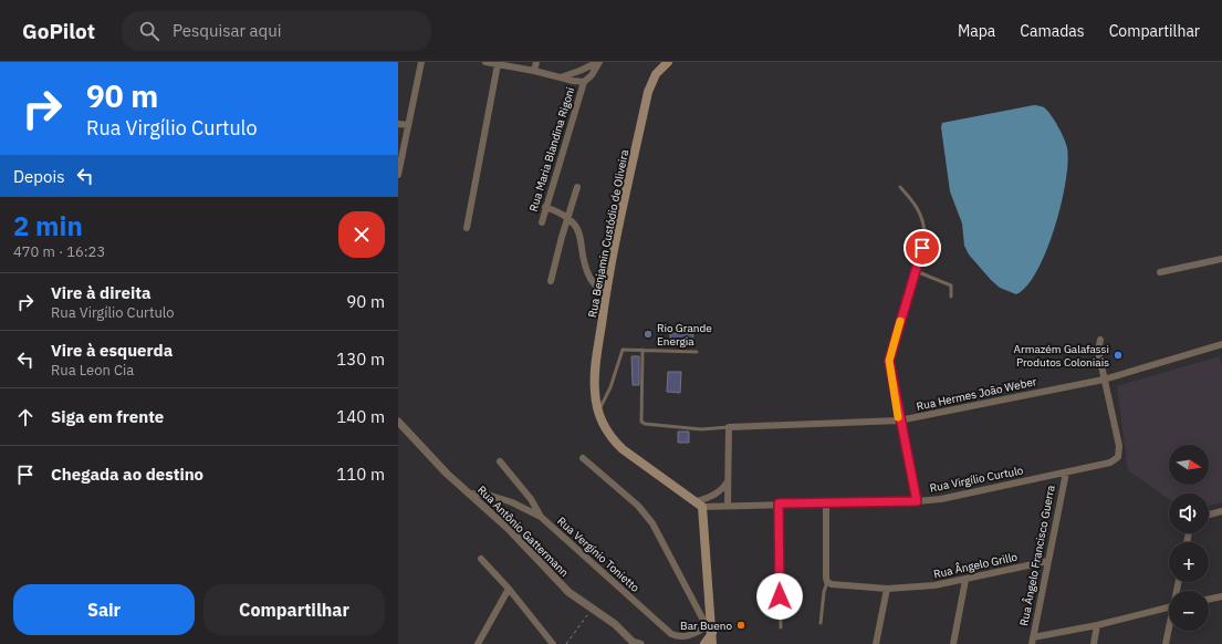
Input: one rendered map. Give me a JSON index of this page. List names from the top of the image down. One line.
{"streets":{"main road":["Rua Benjamin Custódio de Oliveira"],"street":["Rua Maria Blandina Rigoni","Rua Hermes João Weber","Rua Virgílio Curtulo","Rua Antônio Gattermann","Rua Vergínio Tonietto","Rua Ângelo Francisco Guerra","Rua Ângelo Grillo"]},"crossings":[["Rua Benjamin Custódio de Oliveira","Rua Virgílio Curtulo"],["Rua Hermes João Weber","Rua Virgílio Curtulo"],["Rua Virgílio Curtulo","Rua Ângelo Francisco Guerra"],["Rua Antônio Gattermann","Rua Vergínio Tonietto"],["Rua Ângelo Francisco Guerra","Rua Ângelo Grillo"]],"places":["Rio Grande Energia","Armazém Galafassi Produtos Coloniais","Bar Bueno"],"north":"right","page":{"header":"GoPilot","search":"Pesquisar aqui","nav":["Mapa","Camadas","Compartilhar"],"turn":["90 m","Rua Virgílio Curtulo"],"then":"Depois","heading":["2 min","470 m · 16:23"],"list":[{"name":"Vire à direita","note":"Rua Virgílio Curtulo","value":"90 m"},{"name":"Vire à esquerda","note":"Rua Leon Cia","value":"130 m"},{"name":"Siga em frente","value":"140 m"},{"name":"Chegada ao destino","value":"110 m"}],"map_buttons":["+","−"],"buttons":["Sair","Compartilhar"]}}
